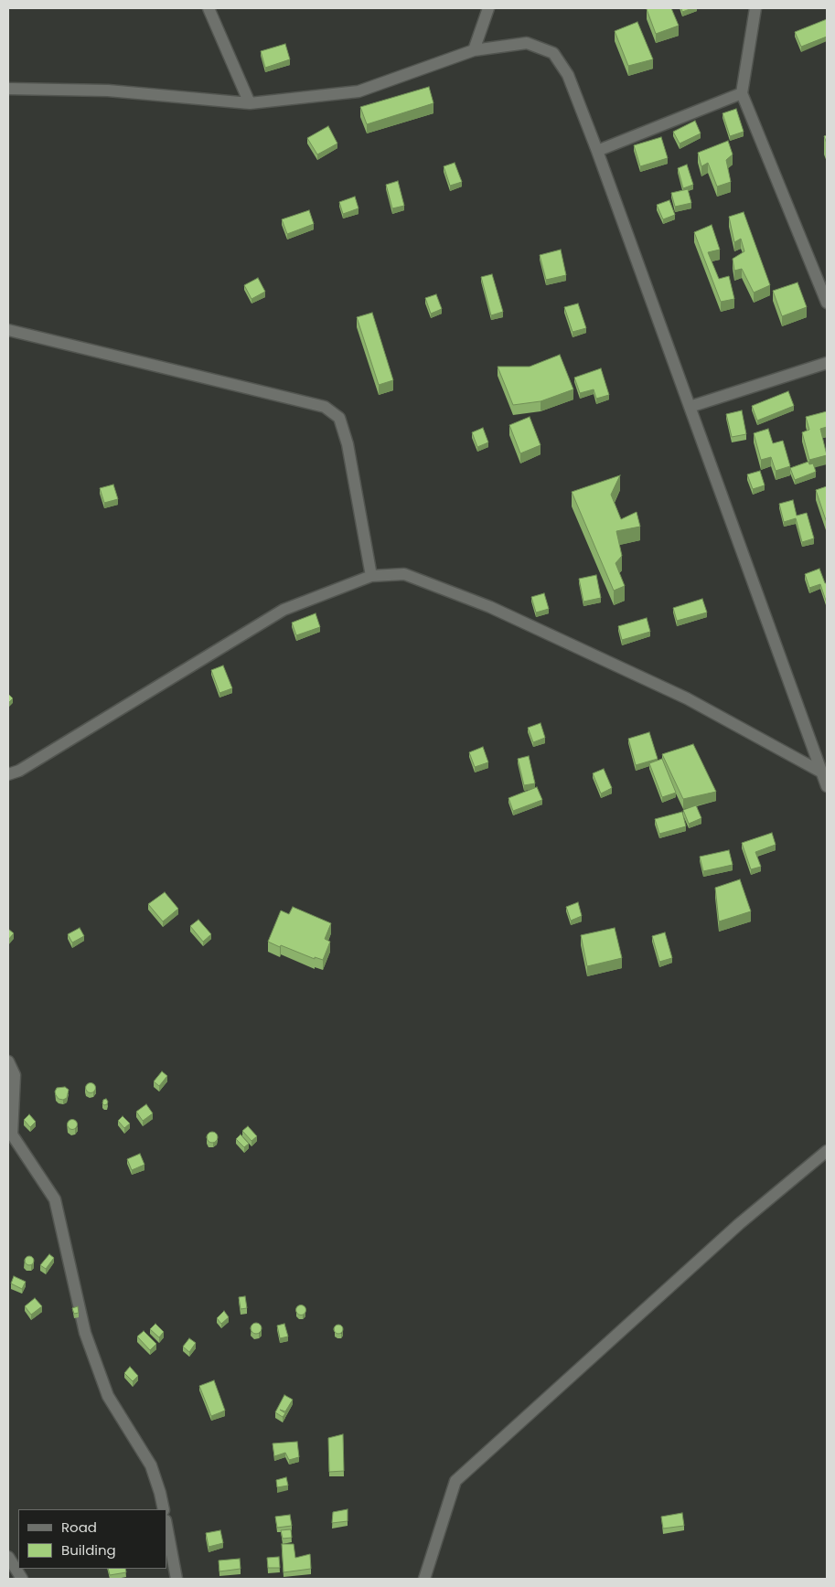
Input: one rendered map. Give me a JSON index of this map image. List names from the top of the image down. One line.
{"legend":["Road","Building"]}
